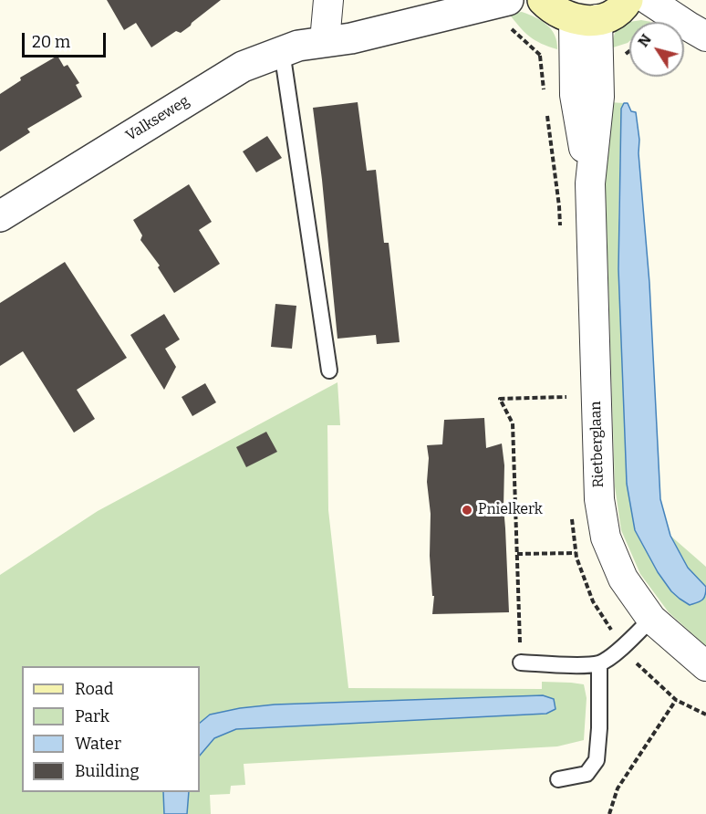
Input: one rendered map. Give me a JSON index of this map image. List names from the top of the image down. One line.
{"streets":{"street":["Valkseweg","Rietberglaan"]},"places":["Pnielkerk"],"legend":["Road","Park","Water","Building"],"scale_bar":"20 m","north":"top left"}
